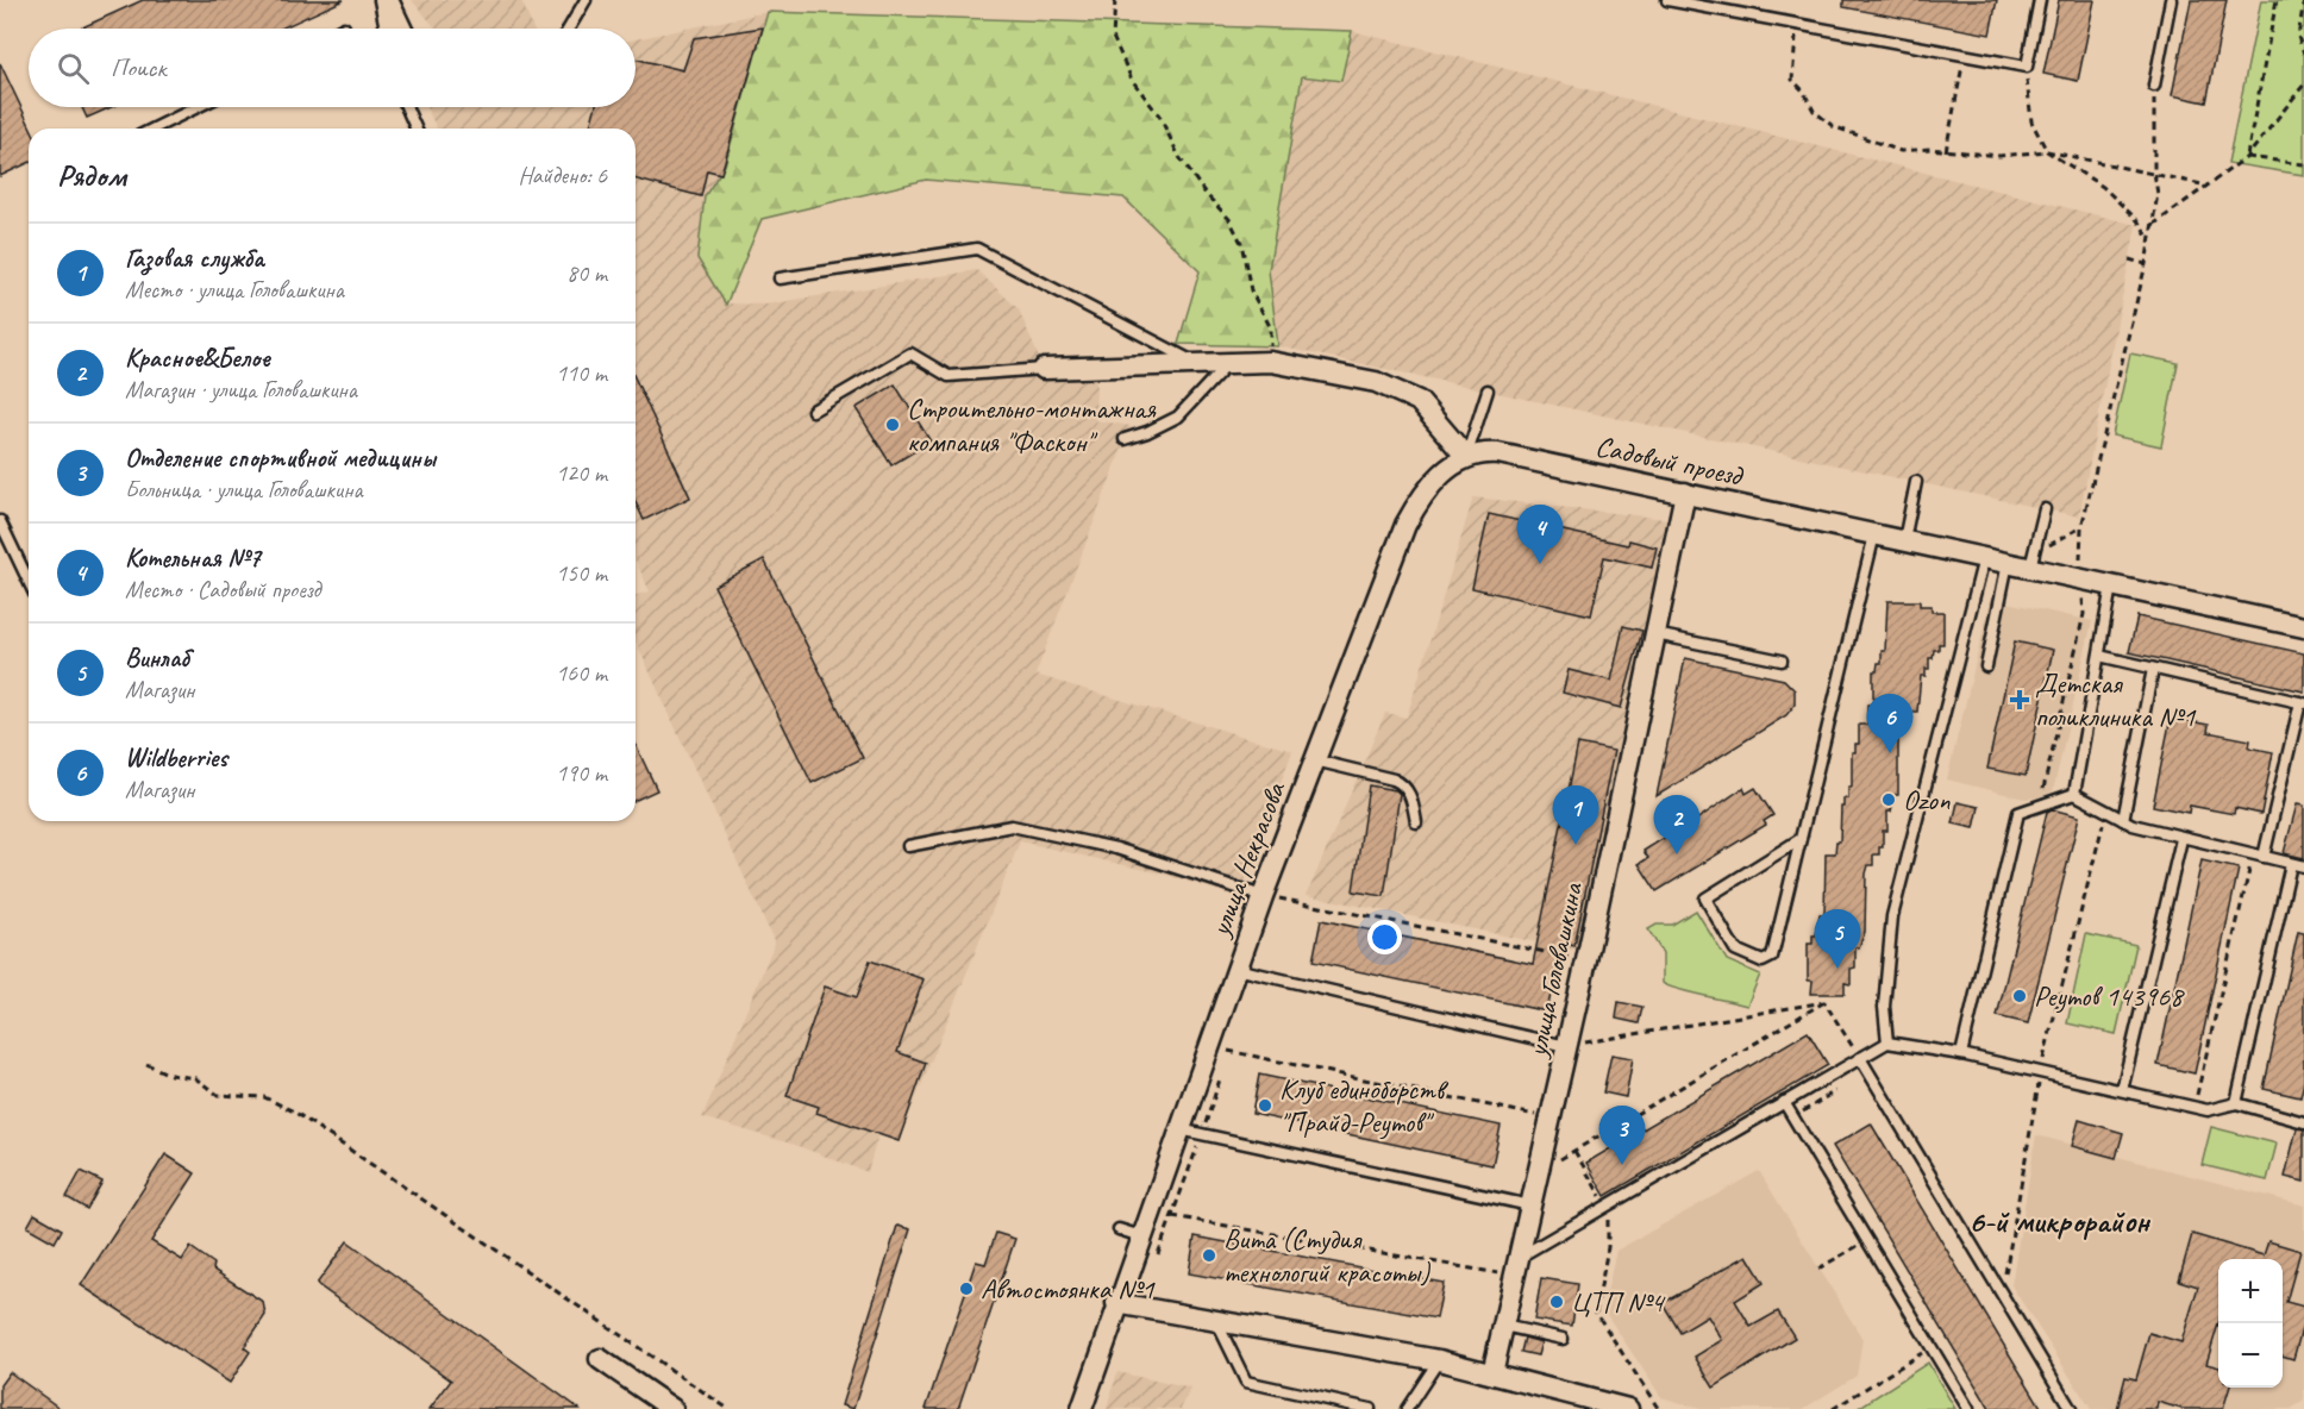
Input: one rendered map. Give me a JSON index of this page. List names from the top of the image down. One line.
{"streets":{"street":["Садовый проезд","улица Некрасова","улица Головашкина"]},"crossings":[["Садовый проезд","улица Некрасова"],["Садовый проезд","улица Головашкина"]],"districts":["6-й микрорайон"],"places":{"other":["Строительно-монтажная компания \"Фаскон\"","Ozon","Реутов 143968","Клуб единоборств \"Прайд-Реутов\"","Вита (Студия технологий красоты)","Автостоянка №1","ЦТП №4"],"health":["Детская поликлиника №1"]},"page":{"search":"Поиск","heading":["Рядом","Найдено: 6"],"list":[{"mark":"1","name":"Газовая служба","note":"Место · улица Головашкина","value":"80 m"},{"mark":"2","name":"Красное&Белое","note":"Магазин · улица Головашкина","value":"110 m"},{"mark":"3","name":"Отделение спортивной медицины","note":"Больница · улица Головашкина","value":"120 m"},{"mark":"4","name":"Котельная №7","note":"Место · Садовый проезд","value":"150 m"},{"mark":"5","name":"Винлаб","note":"Магазин","value":"160 m"},{"mark":"6","name":"Wildberries","note":"Магазин","value":"190 m"}],"pins":["4","6","1","2","5","3"],"map_buttons":["+","−"]}}
